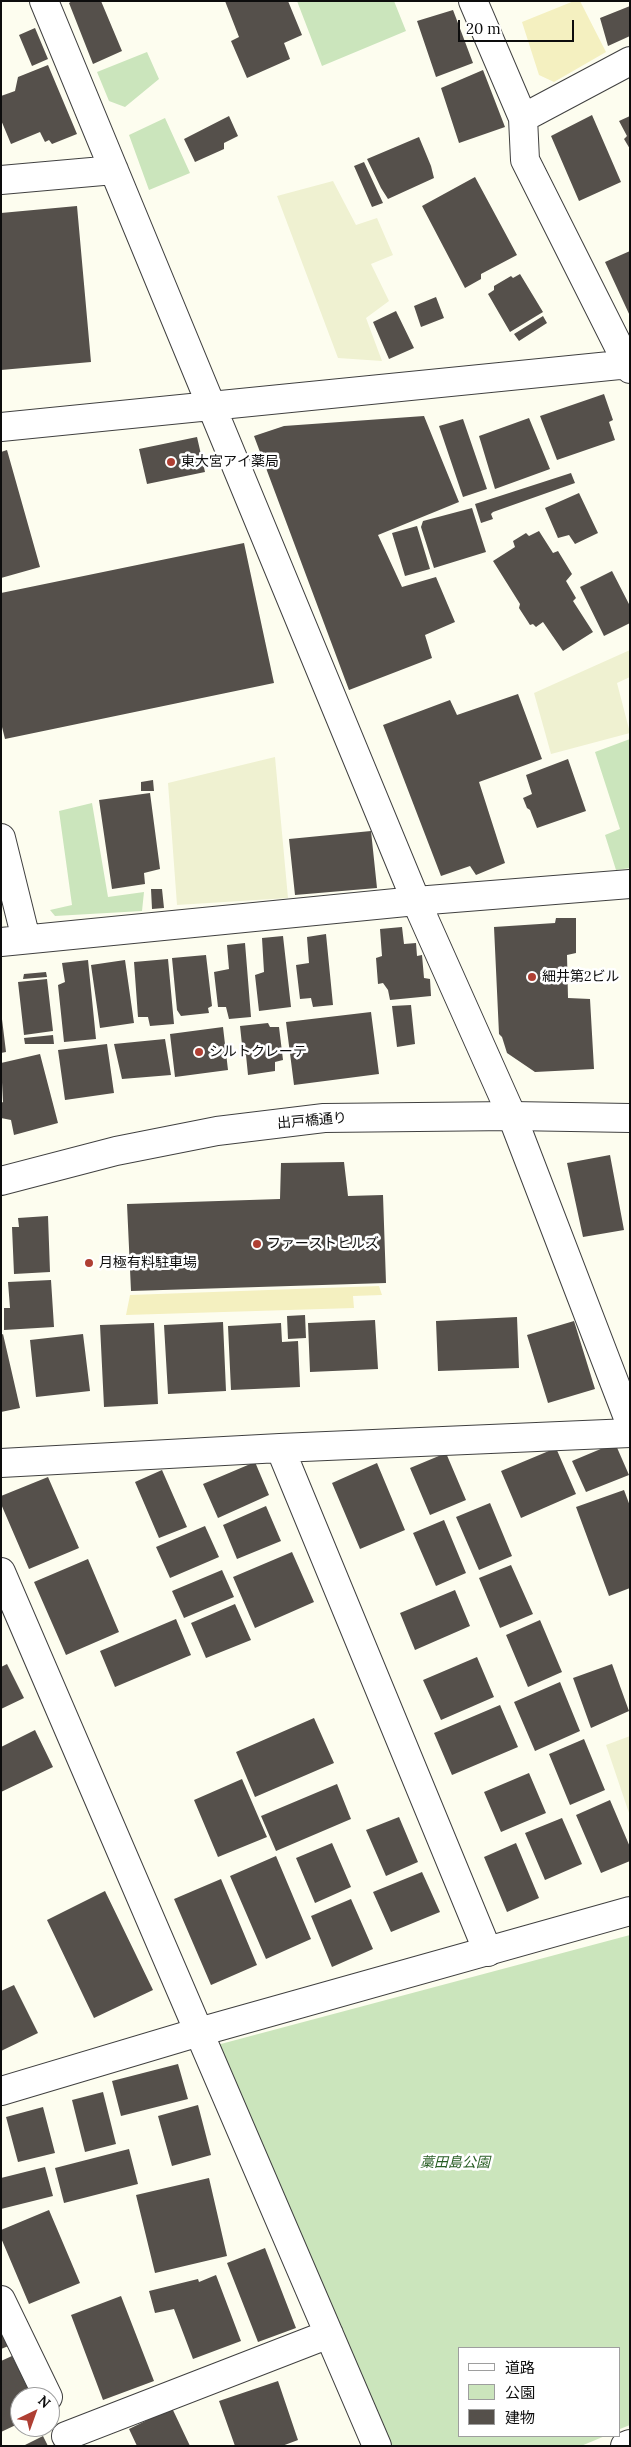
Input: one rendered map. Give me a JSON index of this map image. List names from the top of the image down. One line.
{"streets":{"street":["出戸橋通り"]},"parks":["藁田島公園"],"places":["東大宮アイ薬局","細井第2ビル","シルトクレーテ","ファーストヒルズ","月極有料駐車場"],"legend":["道路","公園","建物"],"scale_bar":"20 m","north":"top right"}
